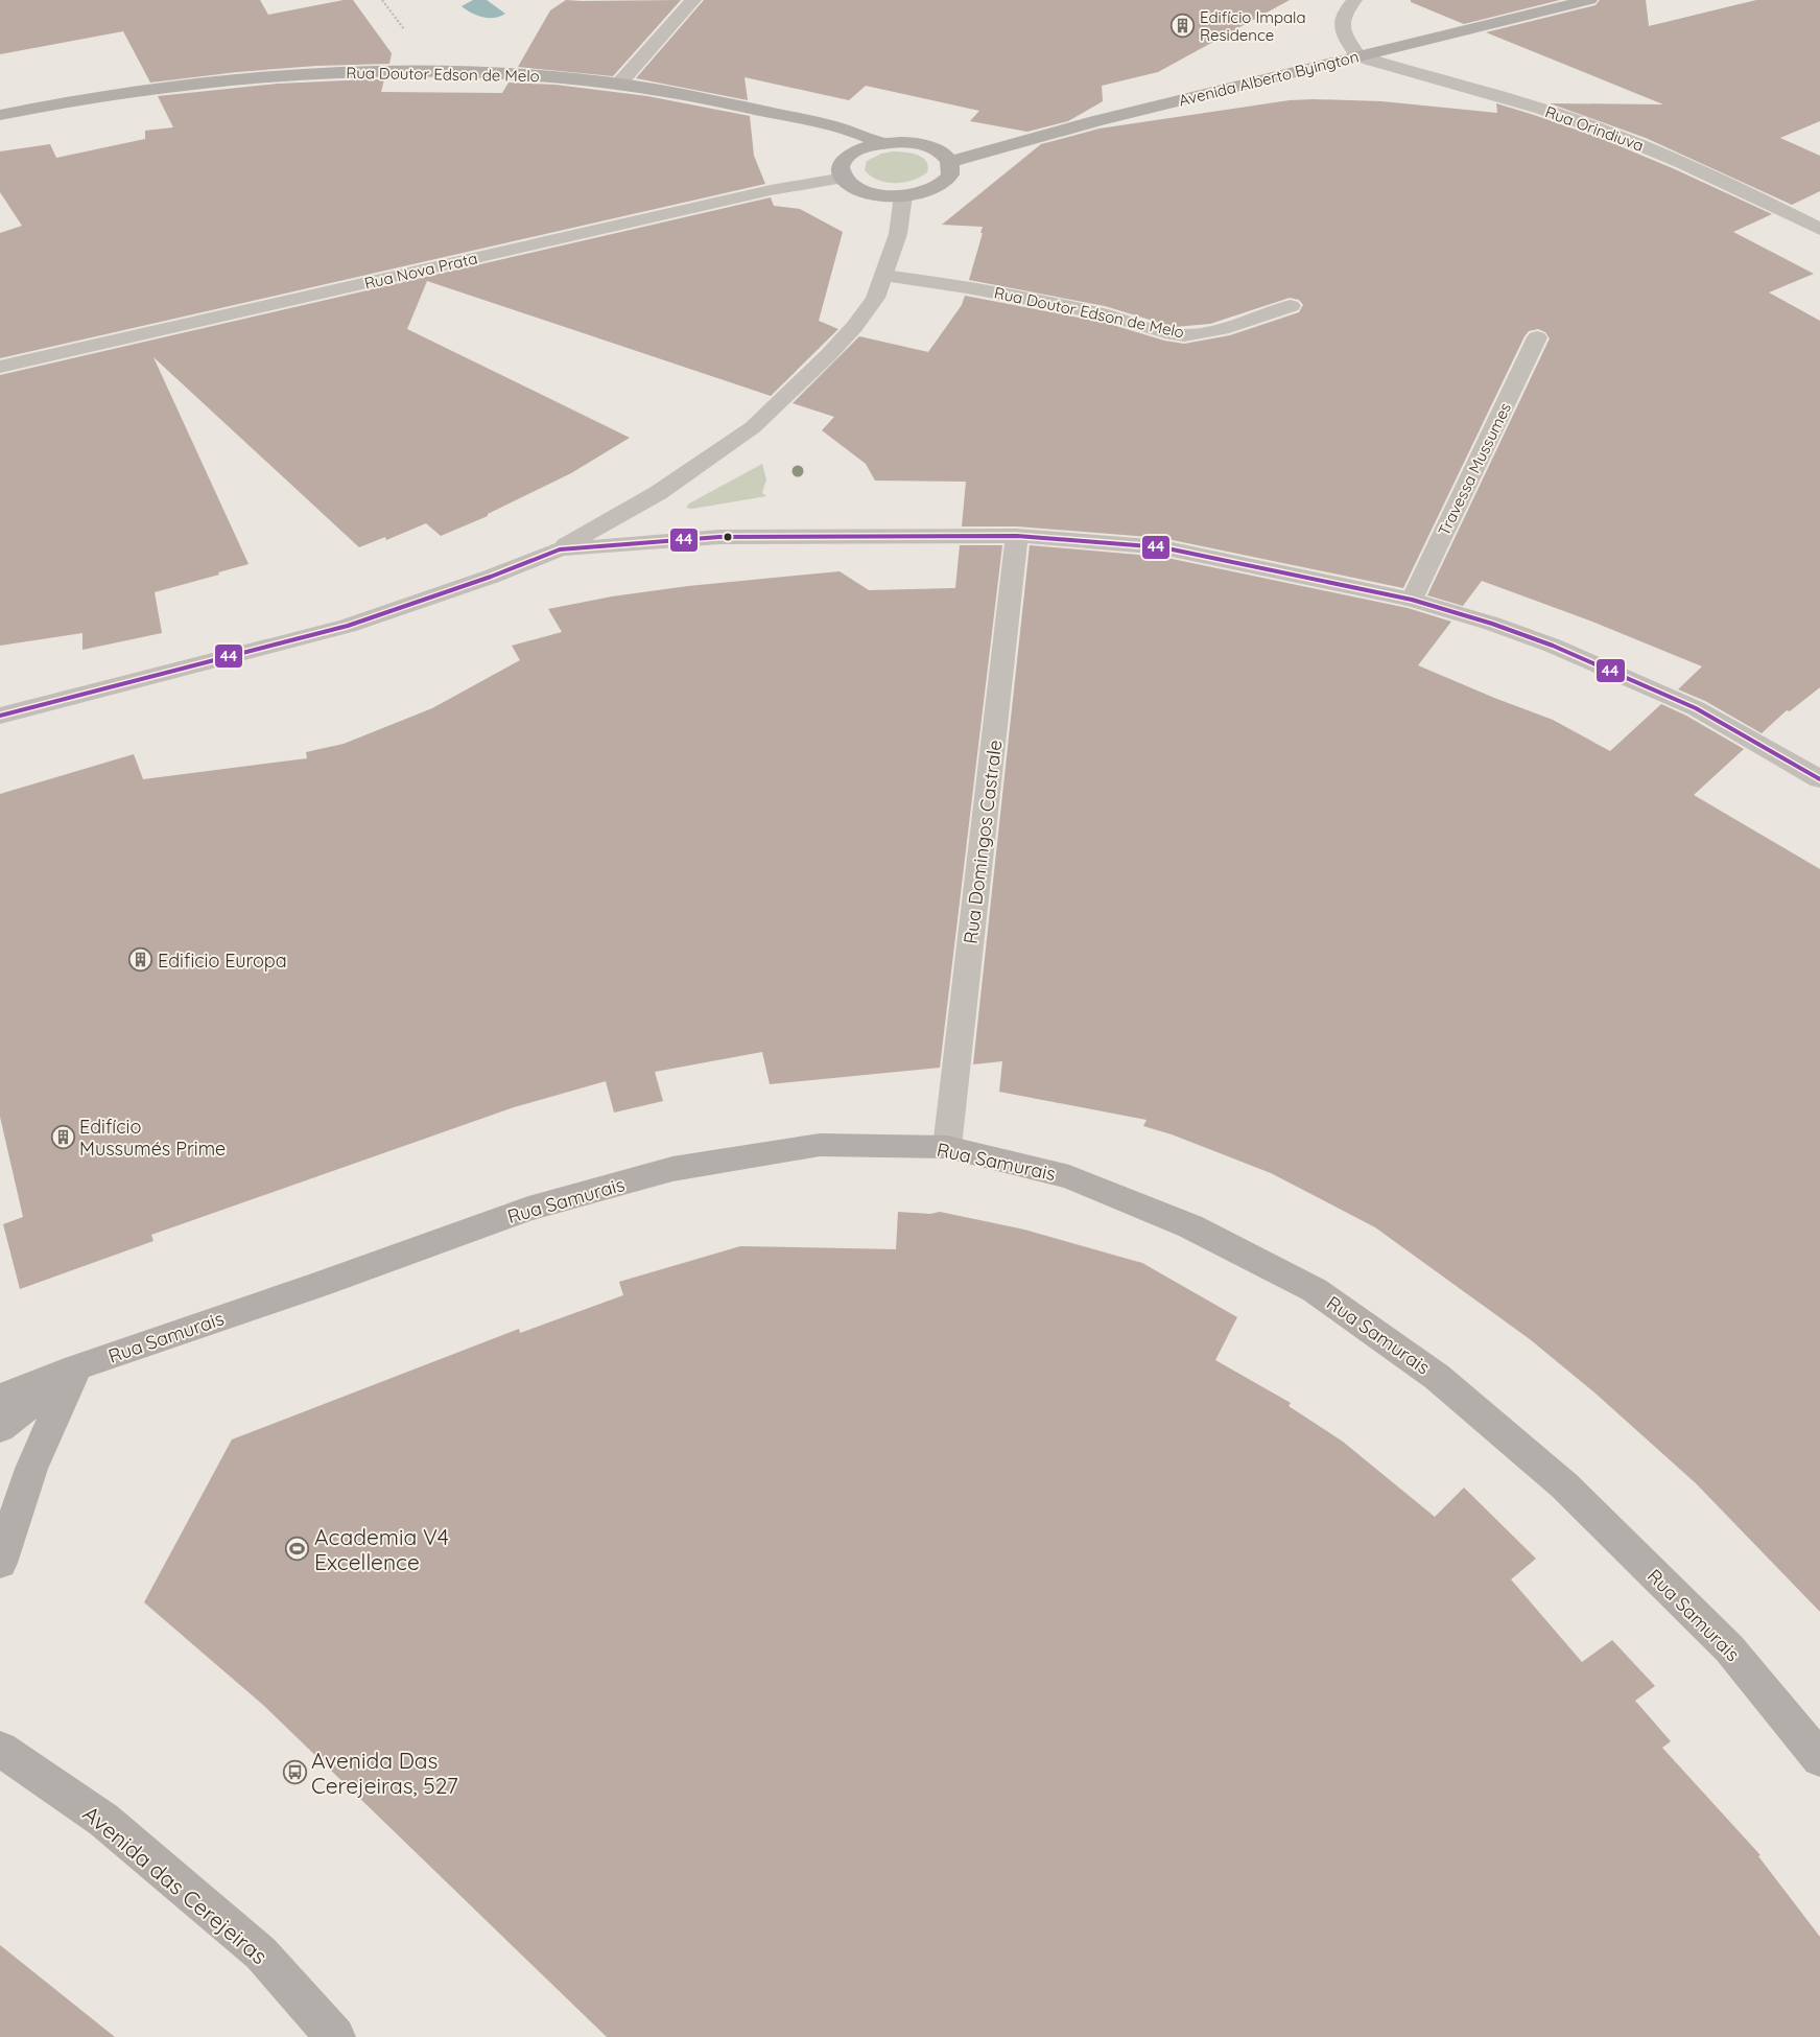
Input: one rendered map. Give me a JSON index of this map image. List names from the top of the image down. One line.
{"streets":{"street":["Rua Doutor Edson de Melo","Avenida Alberto Byington","Rua Orindiuva","Rua Nova Prata","Travessa Mussumes","Rua Domingos Castrale","Rua Samurais","Avenida das Cerejeiras"]},"crossings":[["Avenida Alberto Byington","Rua Orindiuva"],["Rua Domingos Castrale","Rua Samurais"]],"places":{"building":["Edifício Impala Residence","Edificio Europa","Edifício Mussumés Prime"],"sports":["Academia V4 Excellence"],"bus stop":["Avenida Das Cerejeiras, 527"]},"lines":["transit line 44"]}
